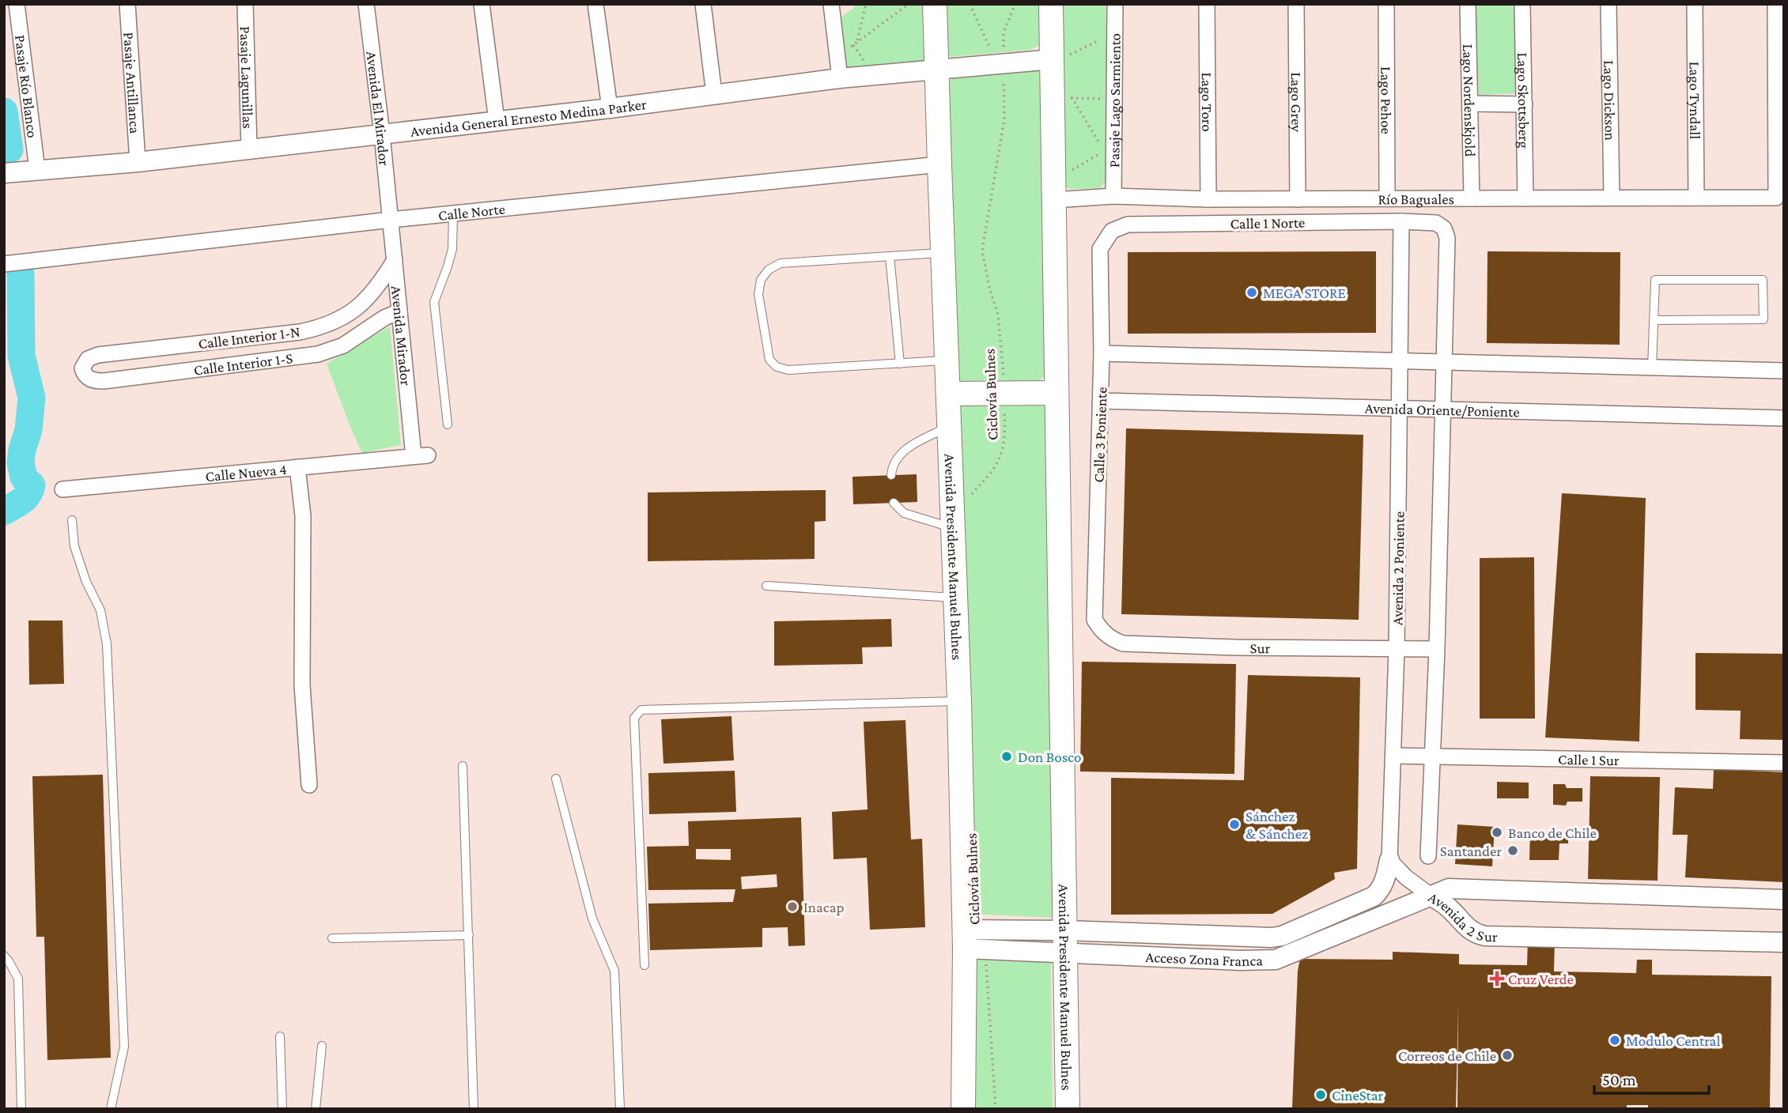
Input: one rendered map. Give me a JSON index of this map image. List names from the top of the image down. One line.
{"streets":{"main road":["Avenida Presidente Manuel Bulnes"],"street":["Pasaje Lagunillas","Pasaje Antillanca","Pasaje Río Blanco","Pasaje Lago Sarmiento","Lago Pehoe","Lago Nordenskjold","Lago Skottsberg","Lago Dickson","Lago Tyndall","Lago Toro","Lago Grey","Avenida El Mirador","Avenida General Ernesto Medina Parker","Río Baguales","Calle Norte","Calle 1 Norte","Avenida Mirador","Calle Interior 1-N","Calle Interior 1-S","Avenida Oriente/Poniente","Calle 3 Poniente","Calle Nueva 4","Avenida 2 Poniente","Sur","Calle 1 Sur","Avenida 2 Sur","Acceso Zona Franca"],"path":["Ciclovía Bulnes"]},"crossings":[["Pasaje Lagunillas","Avenida General Ernesto Medina Parker"],["Pasaje Antillanca","Avenida General Ernesto Medina Parker"],["Pasaje Río Blanco","Avenida General Ernesto Medina Parker"],["Pasaje Lago Sarmiento","Río Baguales"],["Lago Pehoe","Río Baguales"],["Lago Nordenskjold","Río Baguales"],["Lago Skottsberg","Río Baguales"],["Lago Dickson","Río Baguales"],["Lago Tyndall","Río Baguales"],["Lago Toro","Río Baguales"],["Lago Grey","Río Baguales"],["Avenida El Mirador","Avenida General Ernesto Medina Parker"],["Avenida El Mirador","Calle Norte"],["Avenida El Mirador","Avenida Mirador"],["Avenida General Ernesto Medina Parker","Ciclovía Bulnes"],["Avenida General Ernesto Medina Parker","Avenida Presidente Manuel Bulnes"],["Río Baguales","Avenida Presidente Manuel Bulnes"],["Calle Norte","Avenida Mirador"],["Calle Norte","Avenida Presidente Manuel Bulnes"],["Calle 1 Norte","Calle 3 Poniente"],["Calle 1 Norte","Avenida 2 Poniente"],["Avenida Mirador","Calle Interior 1-N"],["Avenida Mirador","Calle Interior 1-S"],["Avenida Mirador","Calle Nueva 4"],["Calle Interior 1-N","Calle Interior 1-S"],["Avenida Oriente/Poniente","Calle 3 Poniente"],["Avenida Oriente/Poniente","Avenida 2 Poniente"],["Calle 3 Poniente","Sur"],["Avenida Presidente Manuel Bulnes","Acceso Zona Franca"],["Avenida 2 Poniente","Sur"],["Avenida 2 Poniente","Calle 1 Sur"],["Avenida 2 Poniente","Acceso Zona Franca"],["Avenida 2 Sur","Acceso Zona Franca"]],"places":{"other":["MEGA STORE","Don Bosco","Sánchez & Sánchez","Banco de Chile","Santander","Inacap","Modulo Central","Correos de Chile","CineStar"],"health":["Cruz Verde"]},"scale_bar":"50 m"}
